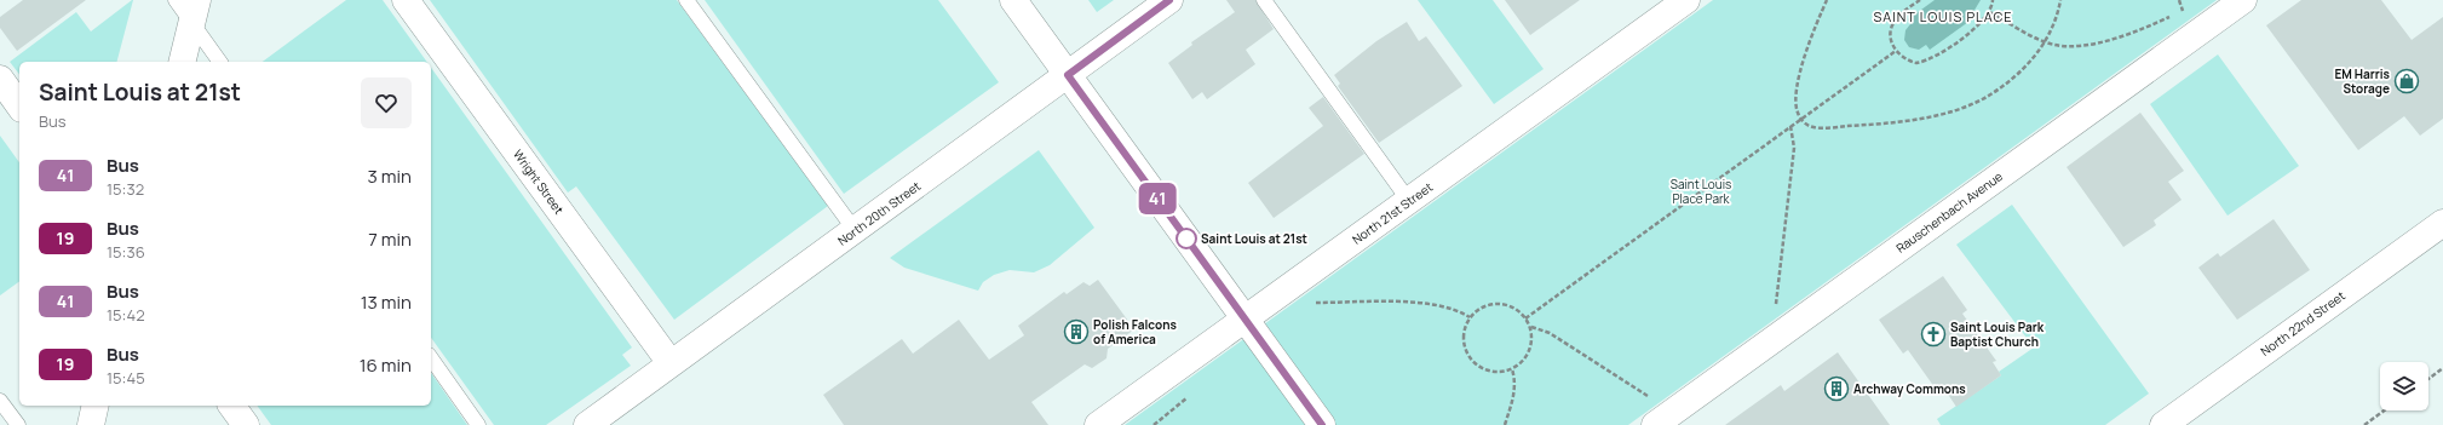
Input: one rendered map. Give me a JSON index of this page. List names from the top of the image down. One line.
{"streets":{"street":["Wright Street","Rauschenbach Avenue","North 20th Street","North 21st Street","North 22nd Street"]},"crossings":[["Wright Street","North 20th Street"]],"districts":["SAINT LOUIS PLACE"],"parks":["Saint Louis Place Park"],"places":{"shop":["EM Harris Storage"],"other":["Saint Louis at 21st"],"building":["Polish Falcons of America","Archway Commons"],"church":["Saint Louis Park Baptist Church"]},"lines":["bus line 41"],"page":{"on_map":"41","heading":["Saint Louis at 21st","Bus"],"list":[{"mark":"41","name":"Bus","note":"15:32","value":"3 min"},{"mark":"19","name":"Bus","note":"15:36","value":"7 min"},{"mark":"41","name":"Bus","note":"15:42","value":"13 min"},{"mark":"19","name":"Bus","note":"15:45","value":"16 min"}]}}
